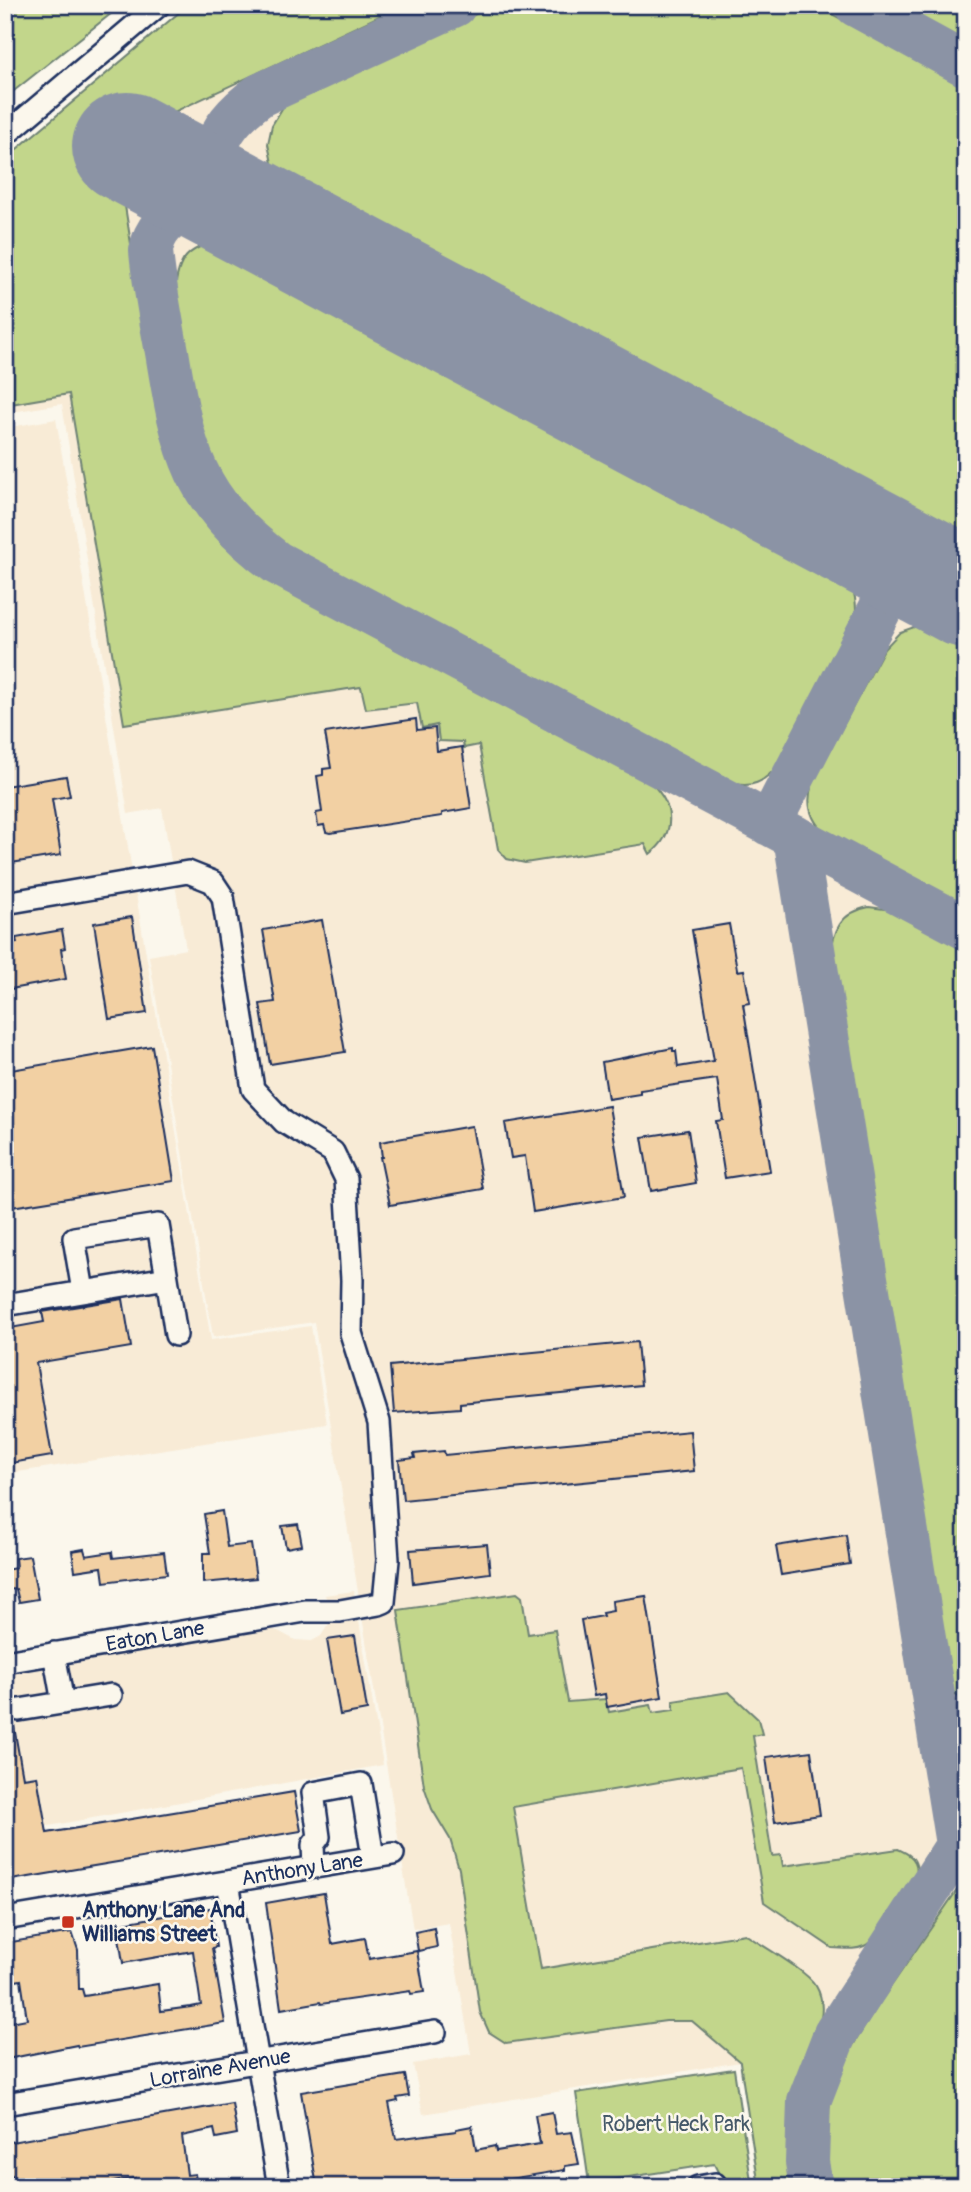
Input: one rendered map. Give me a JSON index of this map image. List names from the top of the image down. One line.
{"streets":{"street":["Eaton Lane","Anthony Lane","Lorraine Avenue"]},"parks":["Robert Heck Park"],"places":{"transit":["Anthony Lane And Williams Street"]}}
